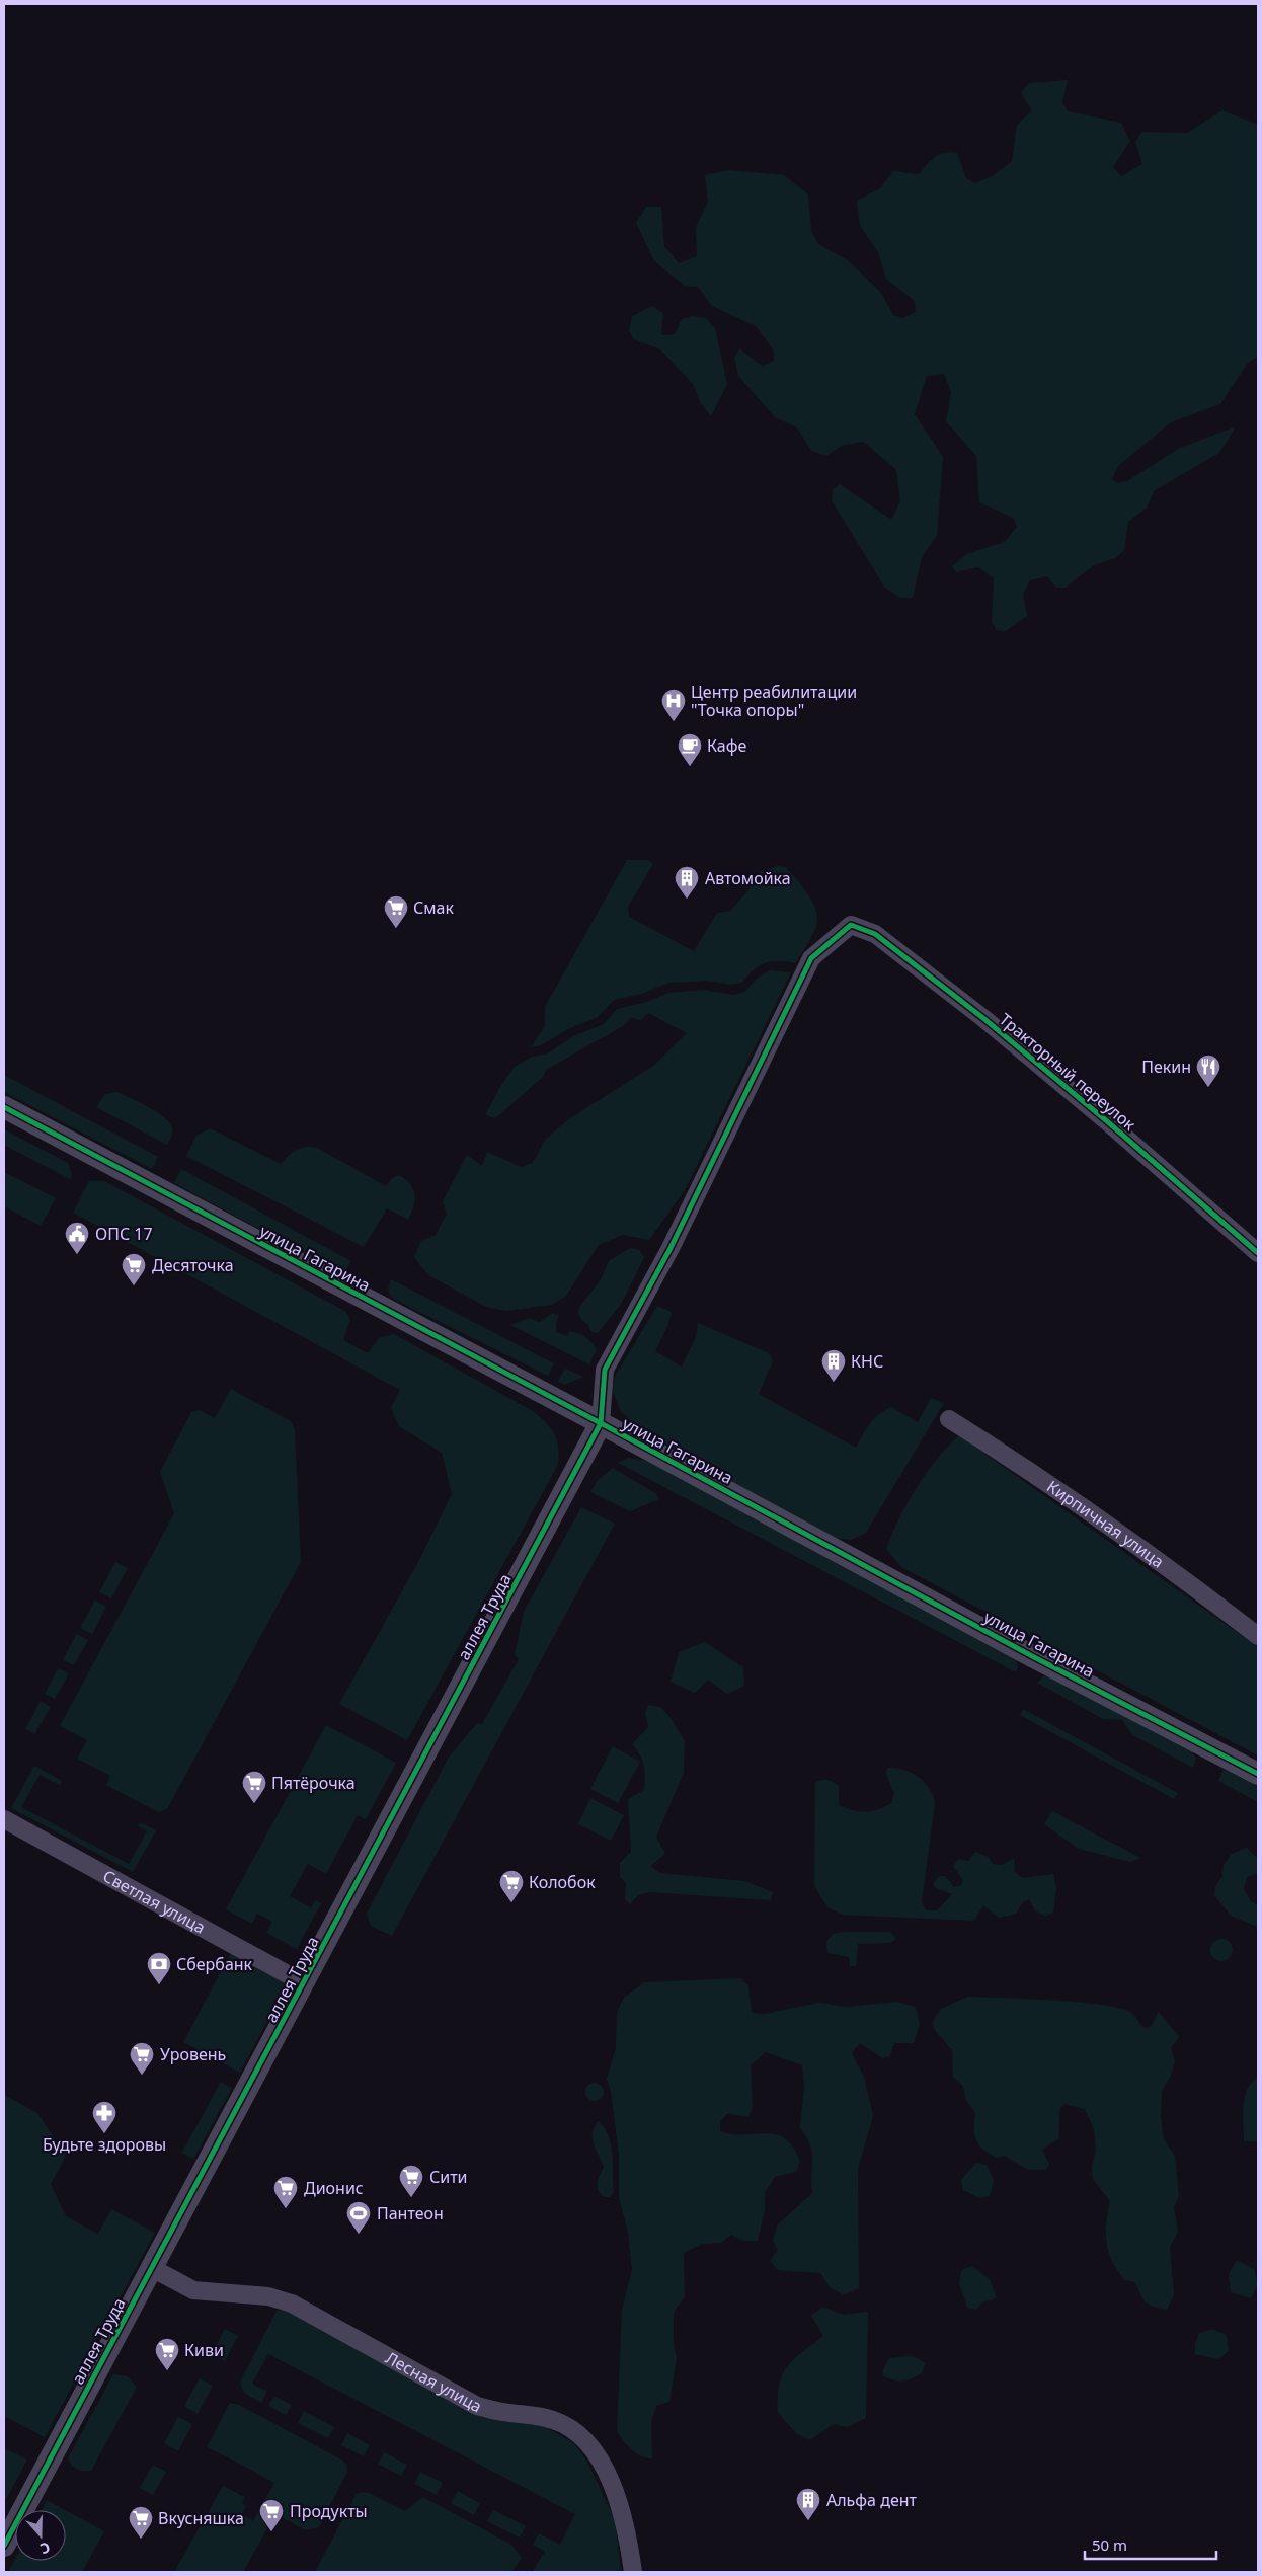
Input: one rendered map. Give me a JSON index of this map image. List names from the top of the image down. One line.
{"streets":{"street":["Тракторный переулок","улица Гагарина","Кирпичная улица","аллея Труда","Светлая улица","Лесная улица"]},"crossings":[["Тракторный переулок","улица Гагарина"],["Тракторный переулок","аллея Труда"],["улица Гагарина","аллея Труда"],["аллея Труда","Светлая улица"],["аллея Труда","Лесная улица"]],"places":{"hospital":["Центр реабилитации \"Точка опоры\""],"cafe":["Кафе"],"building":["Автомойка","КНС","Альфа дент"],"supermarket":["Смак","Десяточка","Пятёрочка","Колобок","Уровень","Сити","Дионис","Киви","Продукты","Вкусняшка"],"restaurant":["Пекин"],"public building":["ОПС 17"],"bank":["Сбербанк"],"pharmacy":["Будьте здоровы"],"sports":["Пантеон"]},"scale_bar":"50 m","north":"bottom"}
